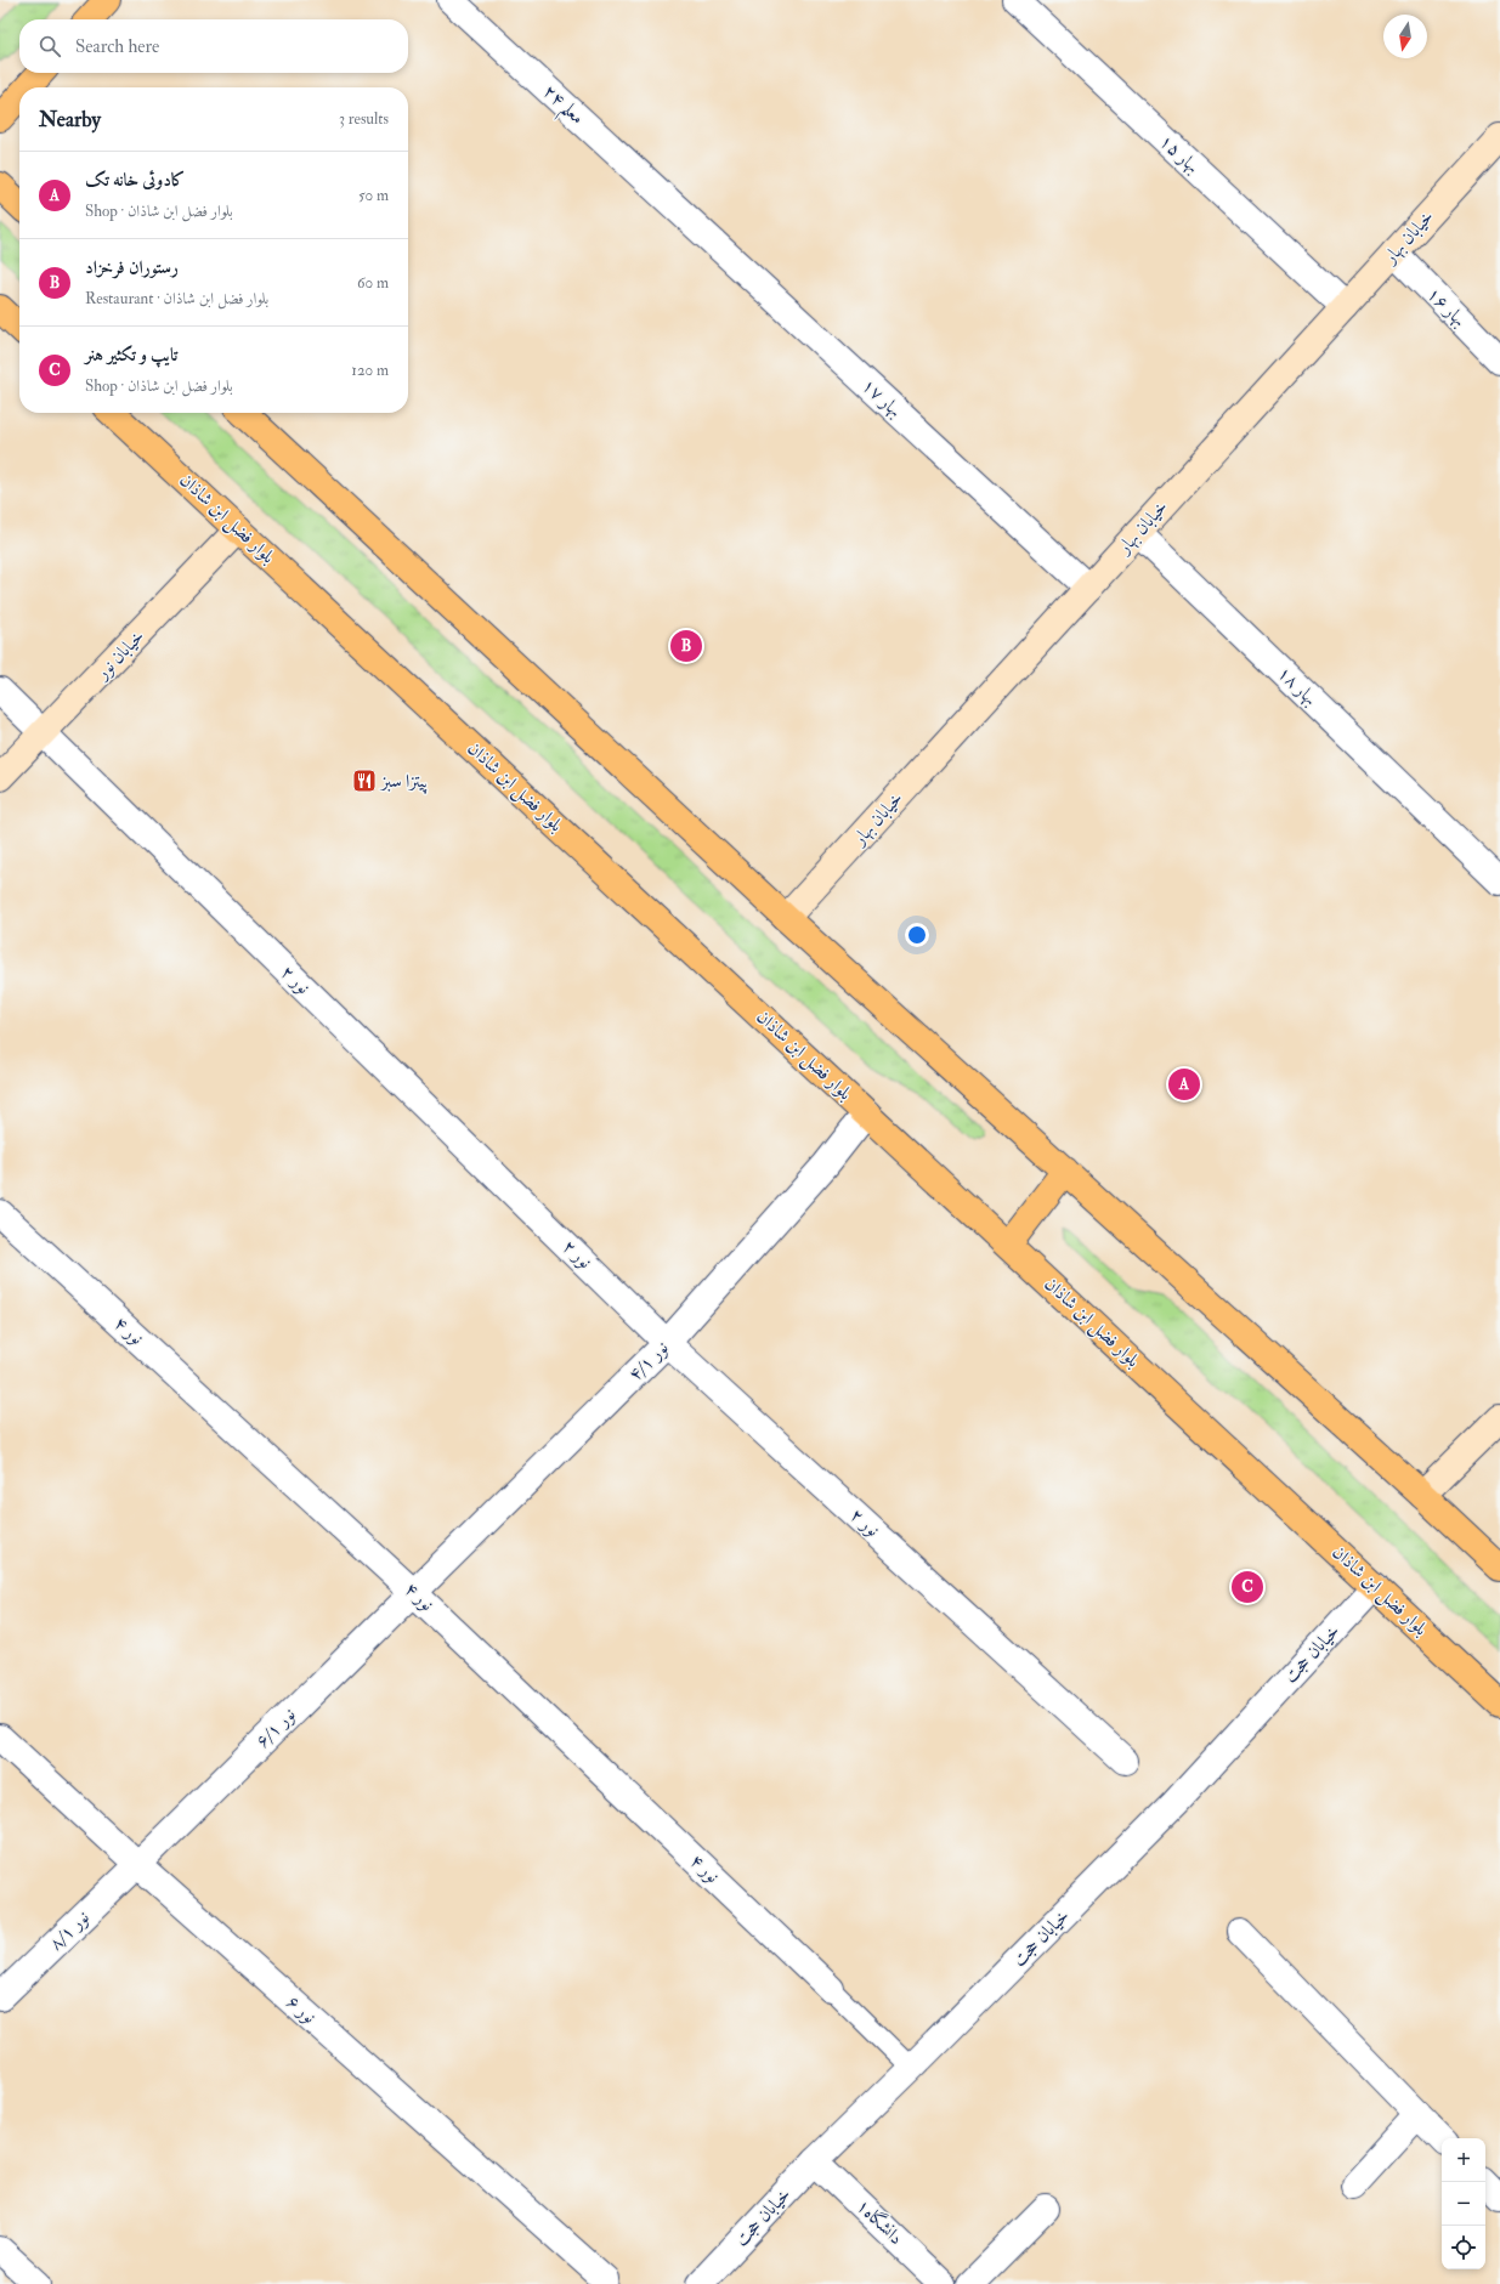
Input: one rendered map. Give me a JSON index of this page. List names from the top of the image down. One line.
{"streets":{"main road":["خیابان بهار","بلوار فضل ابن شاذان","خیابان نور"],"street":["معلم ۲۴","بهار ۱۵","بهار ۱۶","بهار ۱۷","بهار ۱۸","نور ۲","نور ۴","نور ۴/۱","خیابان حجت","نور ۶/۱","نور ۸/۱","نور ۶","دانشگاه۱"]},"crossings":[["معلم ۲۴","بهار ۱۷"],["بهار ۱۵","خیابان بهار"],["خیابان بهار","بهار ۱۶"],["خیابان بهار","بهار ۱۷"],["خیابان بهار","بهار ۱۸"],["بلوار فضل ابن شاذان","خیابان نور"],["بلوار فضل ابن شاذان","نور ۴/۱"],["بلوار فضل ابن شاذان","خیابان حجت"],["خیابان نور","نور ۲"],["نور ۲","نور ۴/۱"],["نور ۴","نور ۴/۱"],["نور ۴","نور ۶/۱"],["نور ۴/۱","نور ۶/۱"],["خیابان حجت","دانشگاه۱"],["نور ۶/۱","نور ۸/۱"],["نور ۶/۱","نور ۶"],["نور ۸/۱","نور ۶"]],"places":{"restaurant":["پیتزا سبز"]},"north":"bottom","page":{"search":"Search here","heading":["Nearby","3 results"],"list":[{"mark":"A","name":"کادوئی خانه تک","note":"Shop · بلوار فضل ابن شاذان","value":"50 m"},{"mark":"B","name":"رستوران فرخزاد","note":"Restaurant · بلوار فضل ابن شاذان","value":"60 m"},{"mark":"C","name":"تایپ و تکثیر هنر","note":"Shop · بلوار فضل ابن شاذان","value":"120 m"}],"pins":["B","A","C"],"map_buttons":["+","−"]}}
